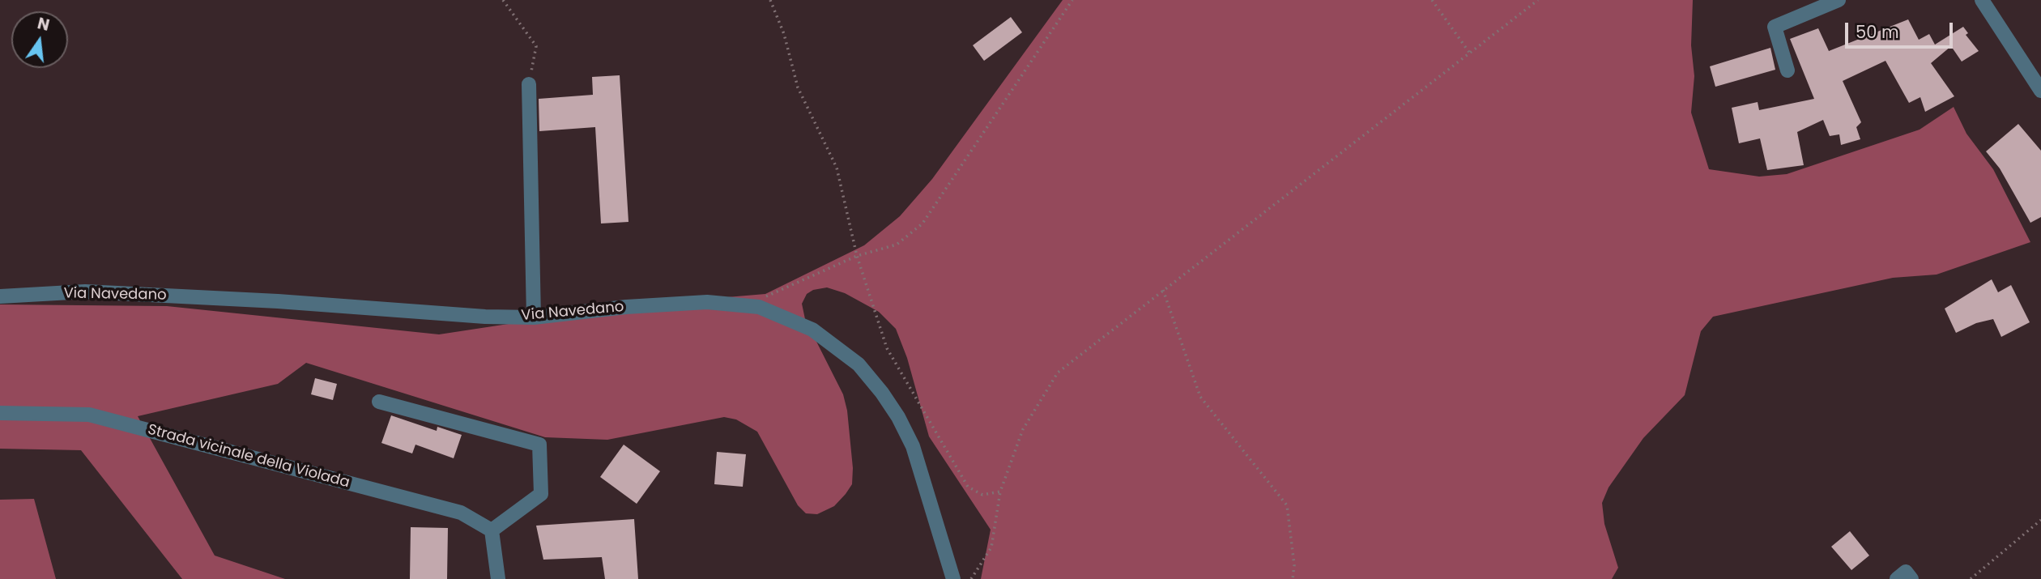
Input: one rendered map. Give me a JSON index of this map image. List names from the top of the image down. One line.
{"streets":{"street":["Via Navedano","Strada vicinale della Violada"]},"scale_bar":"50 m","north":"top"}
